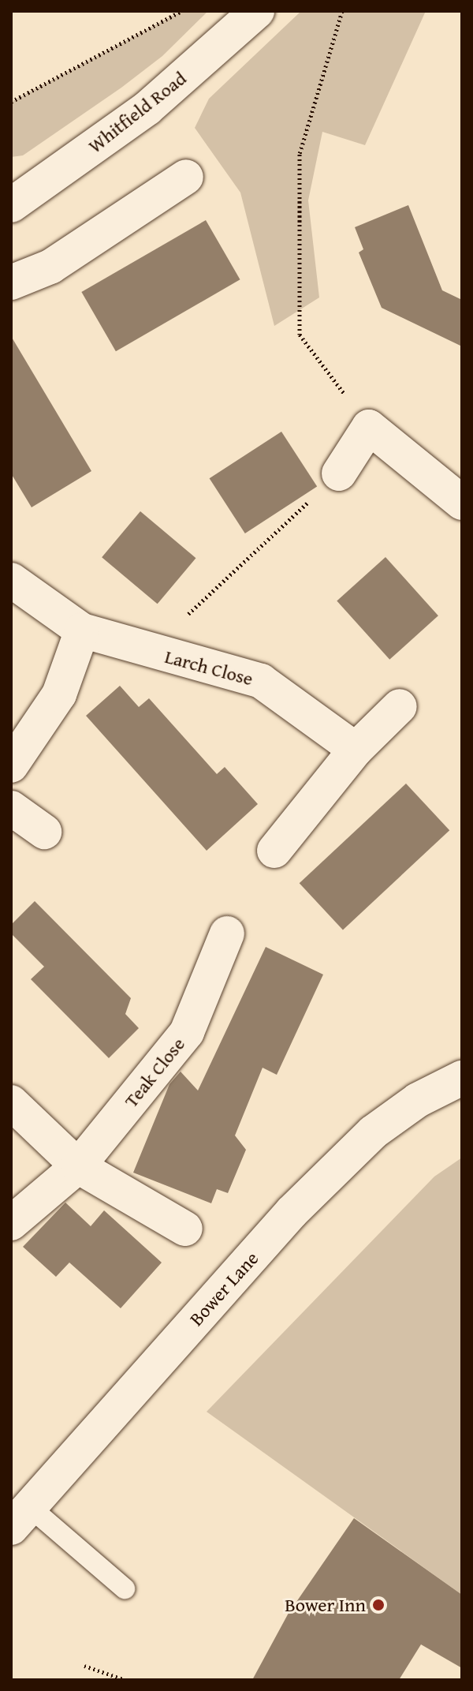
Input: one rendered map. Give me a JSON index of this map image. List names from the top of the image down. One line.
{"streets":{"street":["Whitfield Road","Larch Close","Teak Close","Bower Lane"]},"places":["Bower Inn"]}
